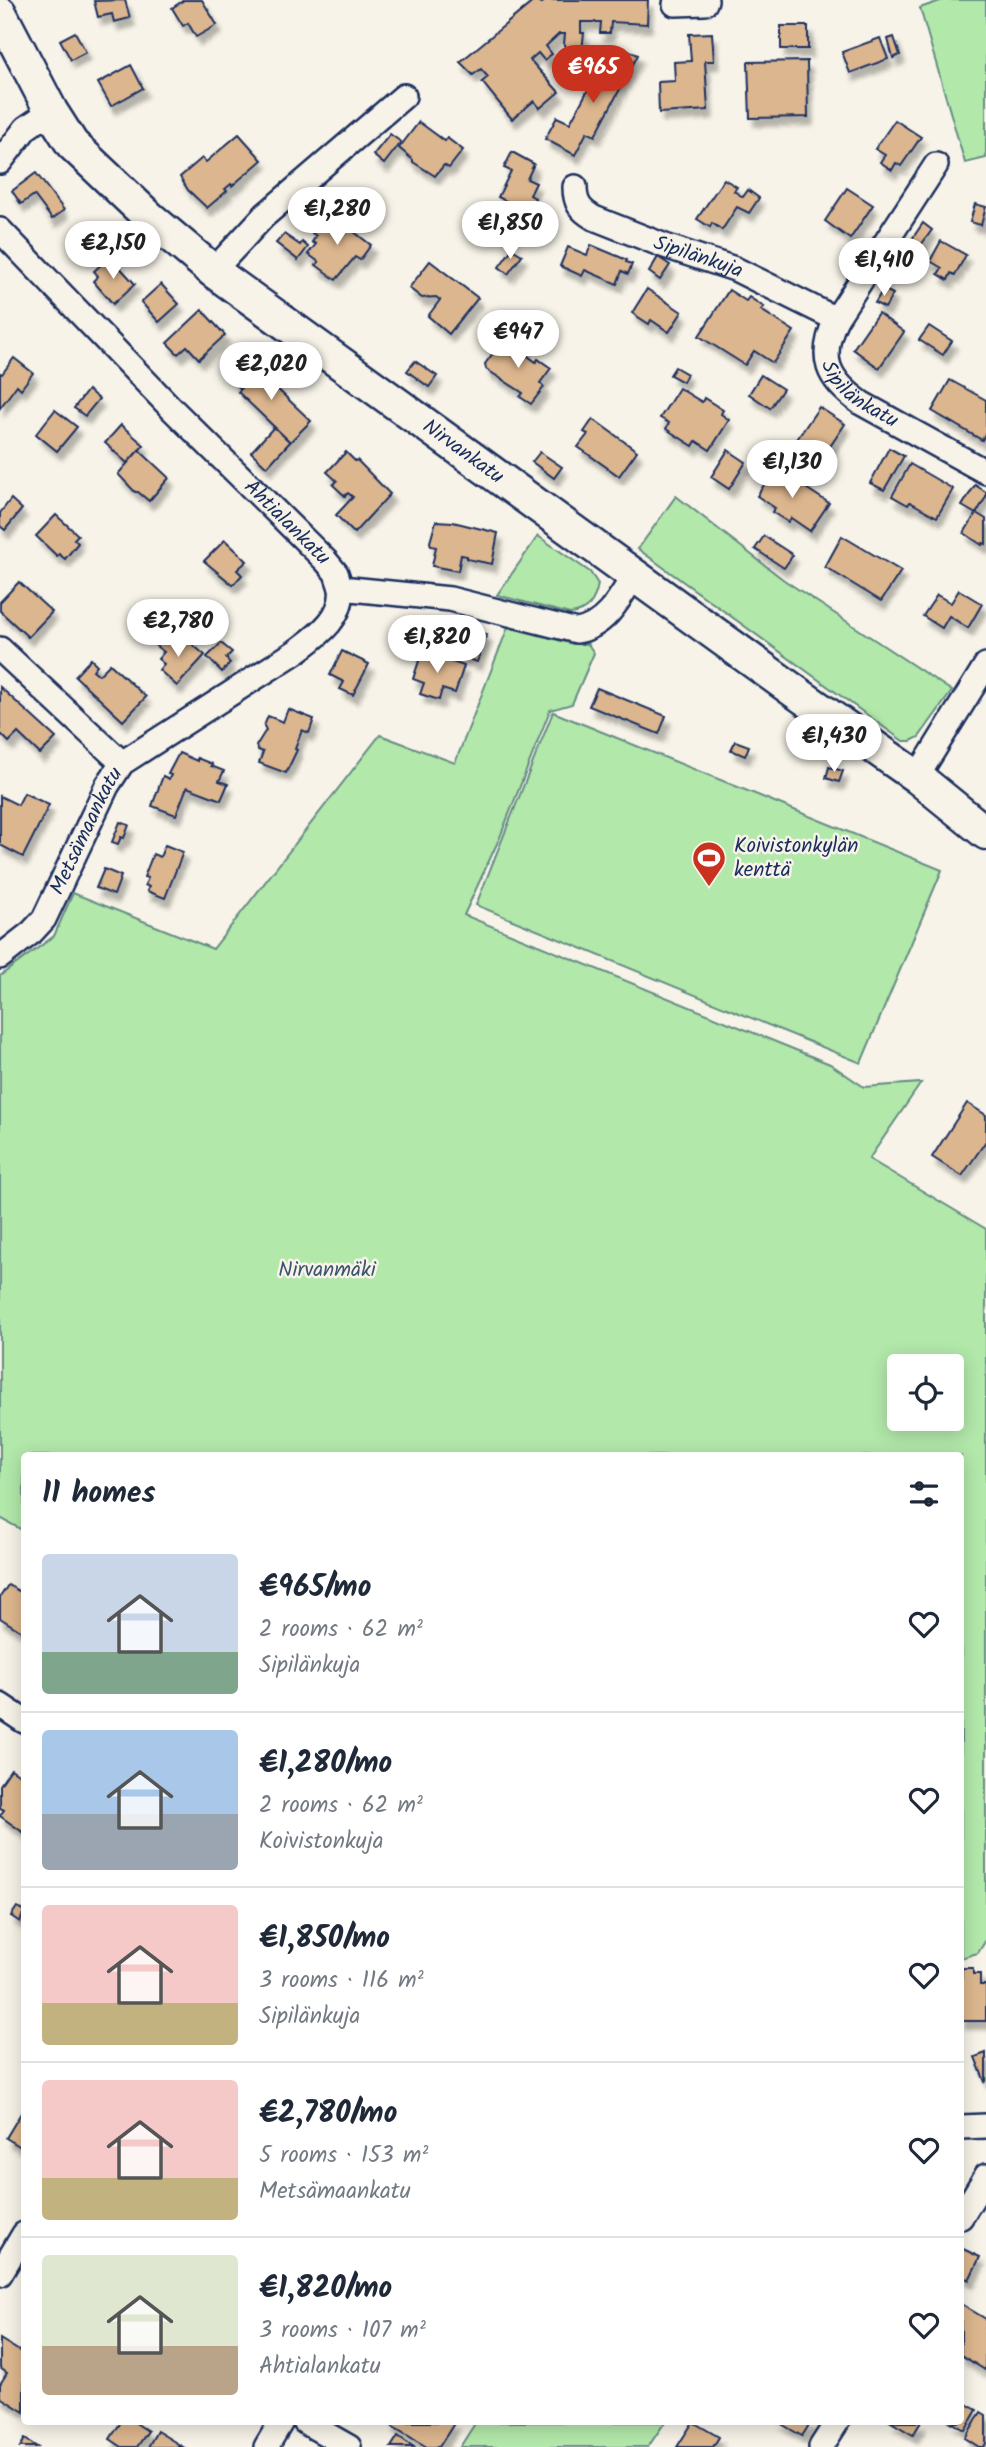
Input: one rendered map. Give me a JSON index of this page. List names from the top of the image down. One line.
{"streets":{"street":["Sipilänkuja","Sipilänkatu","Nirvankatu","Ahtialankatu","Metsämaankatu"]},"crossings":[["Sipilänkuja","Sipilänkatu"],["Nirvankatu","Ahtialankatu"],["Ahtialankatu","Metsämaankatu"]],"parks":["Nirvanmäki"],"places":{"sports":["Koivistonkylän kenttä"]},"page":{"price":["€965","€1,280","€1,850","€2,150","€1,410","€947","€2,020","€1,130","€2,780","€1,820","€1,430"],"heading":"11 homes","list":[{"name":"€965/mo","note":"2 rooms · 62 m² · Sipilänkuja"},{"name":"€1,280/mo","note":"2 rooms · 62 m² · Koivistonkuja"},{"name":"€1,850/mo","note":"3 rooms · 116 m² · Sipilänkuja"},{"name":"€2,780/mo","note":"5 rooms · 153 m² · Metsämaankatu"},{"name":"€1,820/mo","note":"3 rooms · 107 m² · Ahtialankatu"}]}}
